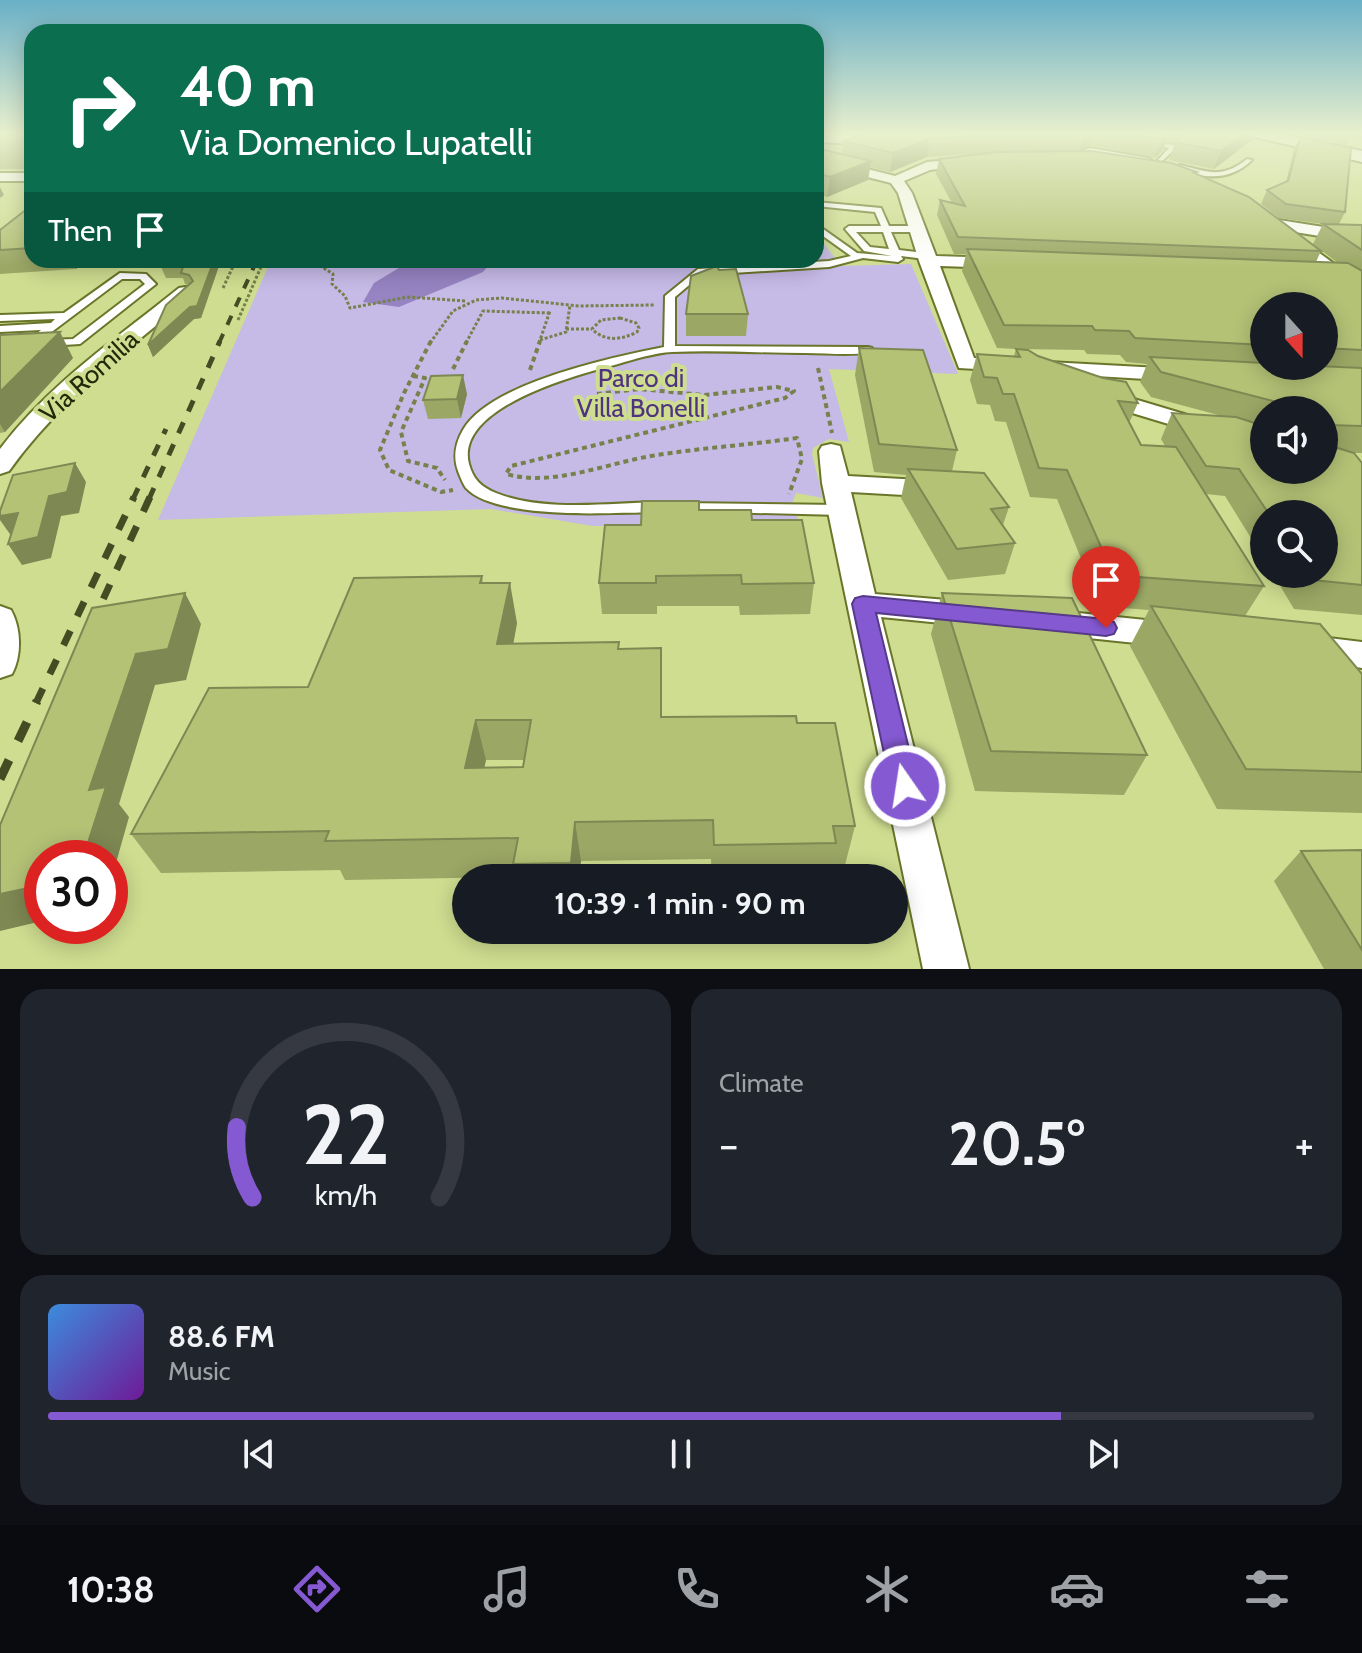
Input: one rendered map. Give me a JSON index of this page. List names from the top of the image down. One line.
{"streets":{"street":["Via Romilia"]},"parks":["Parco di Villa Bonelli"],"north":"bottom","page":{"turn":["40 m","Via Domenico Lupatelli"],"then":"Then","limit":"30","trip":"10:39 · 1 min · 90 m","tile":"Climate","heat":["−","20.5°","+"],"song":["88.6 FM","Music"],"tabs":"10:38","gauge":["22","km/h"]}}
